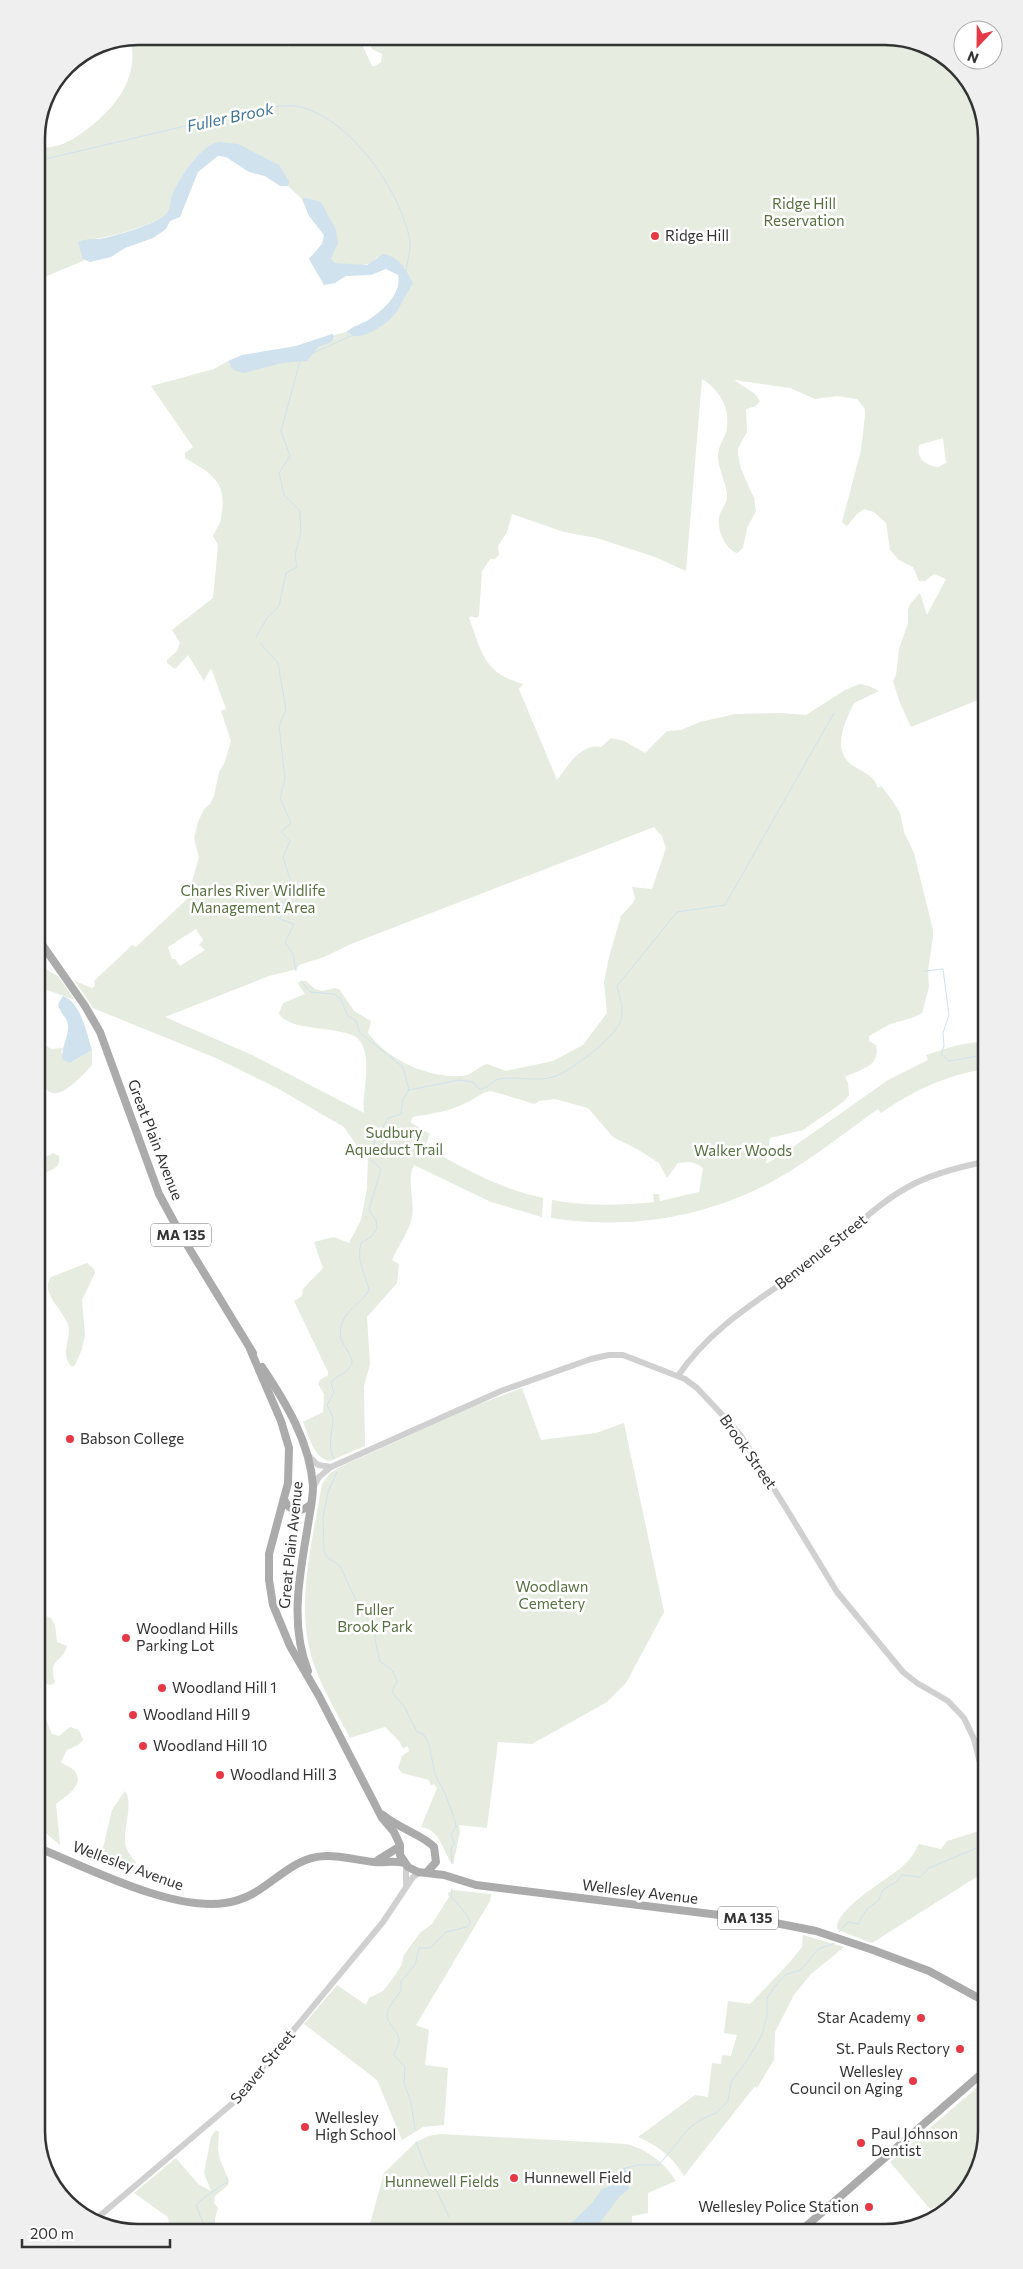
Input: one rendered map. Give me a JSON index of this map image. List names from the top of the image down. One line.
{"streets":{"main road":["Great Plain Avenue","MA 135","Wellesley Avenue"],"street":["Benvenue Street","Brook Street","Seaver Street"]},"crossings":[["Great Plain Avenue","MA 135"],["Great Plain Avenue","Brook Street"],["Great Plain Avenue","Wellesley Avenue"],["Great Plain Avenue","Seaver Street"],["MA 135","Wellesley Avenue"],["MA 135","Seaver Street"],["Benvenue Street","Brook Street"],["Wellesley Avenue","Seaver Street"]],"water":["Fuller Brook"],"parks":["Ridge Hill Reservation","Charles River Wildlife Management Area","Sudbury Aqueduct Trail","Walker Woods","Woodlawn Cemetery","Fuller Brook Park","Hunnewell Fields"],"places":["Ridge Hill","Babson College","Woodland Hills Parking Lot","Woodland Hill 1","Woodland Hill 9","Woodland Hill 10","Woodland Hill 3","Star Academy","St. Pauls Rectory","Wellesley Council on Aging","Wellesley High School","Paul Johnson Dentist","Hunnewell Field","Wellesley Police Station"],"scale_bar":"200 m","north":"bottom"}
